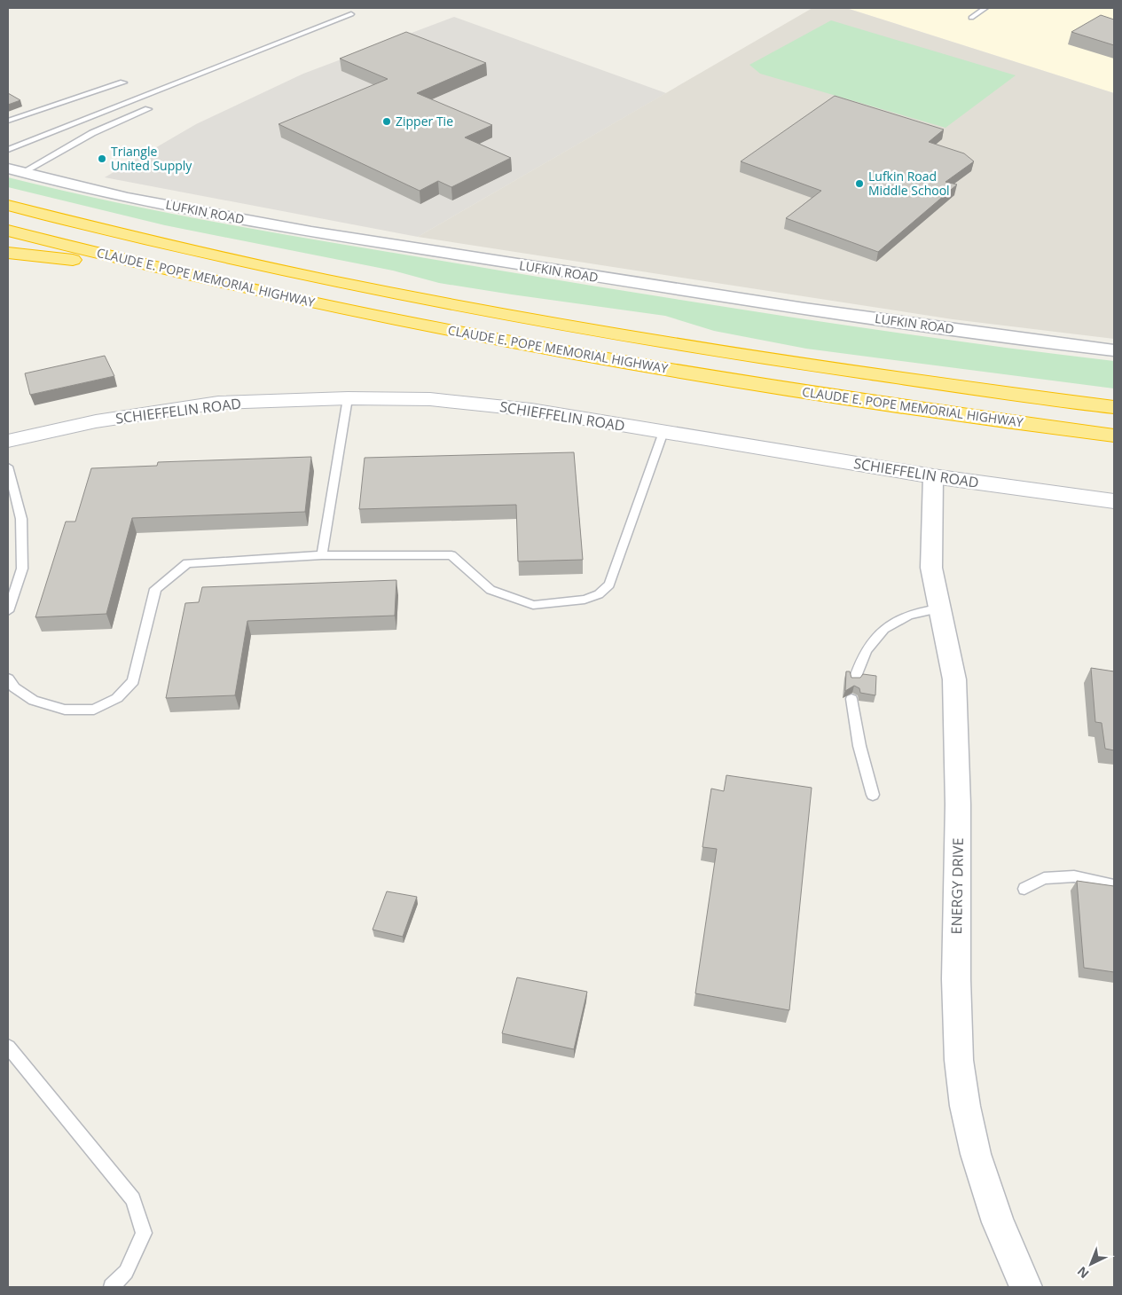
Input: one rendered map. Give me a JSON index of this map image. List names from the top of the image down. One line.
{"streets":{"highway":["CLAUDE E. POPE MEMORIAL HIGHWAY"],"street":["LUFKIN ROAD","SCHIEFFELIN ROAD","ENERGY DRIVE"]},"crossings":[["SCHIEFFELIN ROAD","ENERGY DRIVE"]],"places":["Zipper Tie","Triangle United Supply","Lufkin Road Middle School"],"north":"bottom left"}
